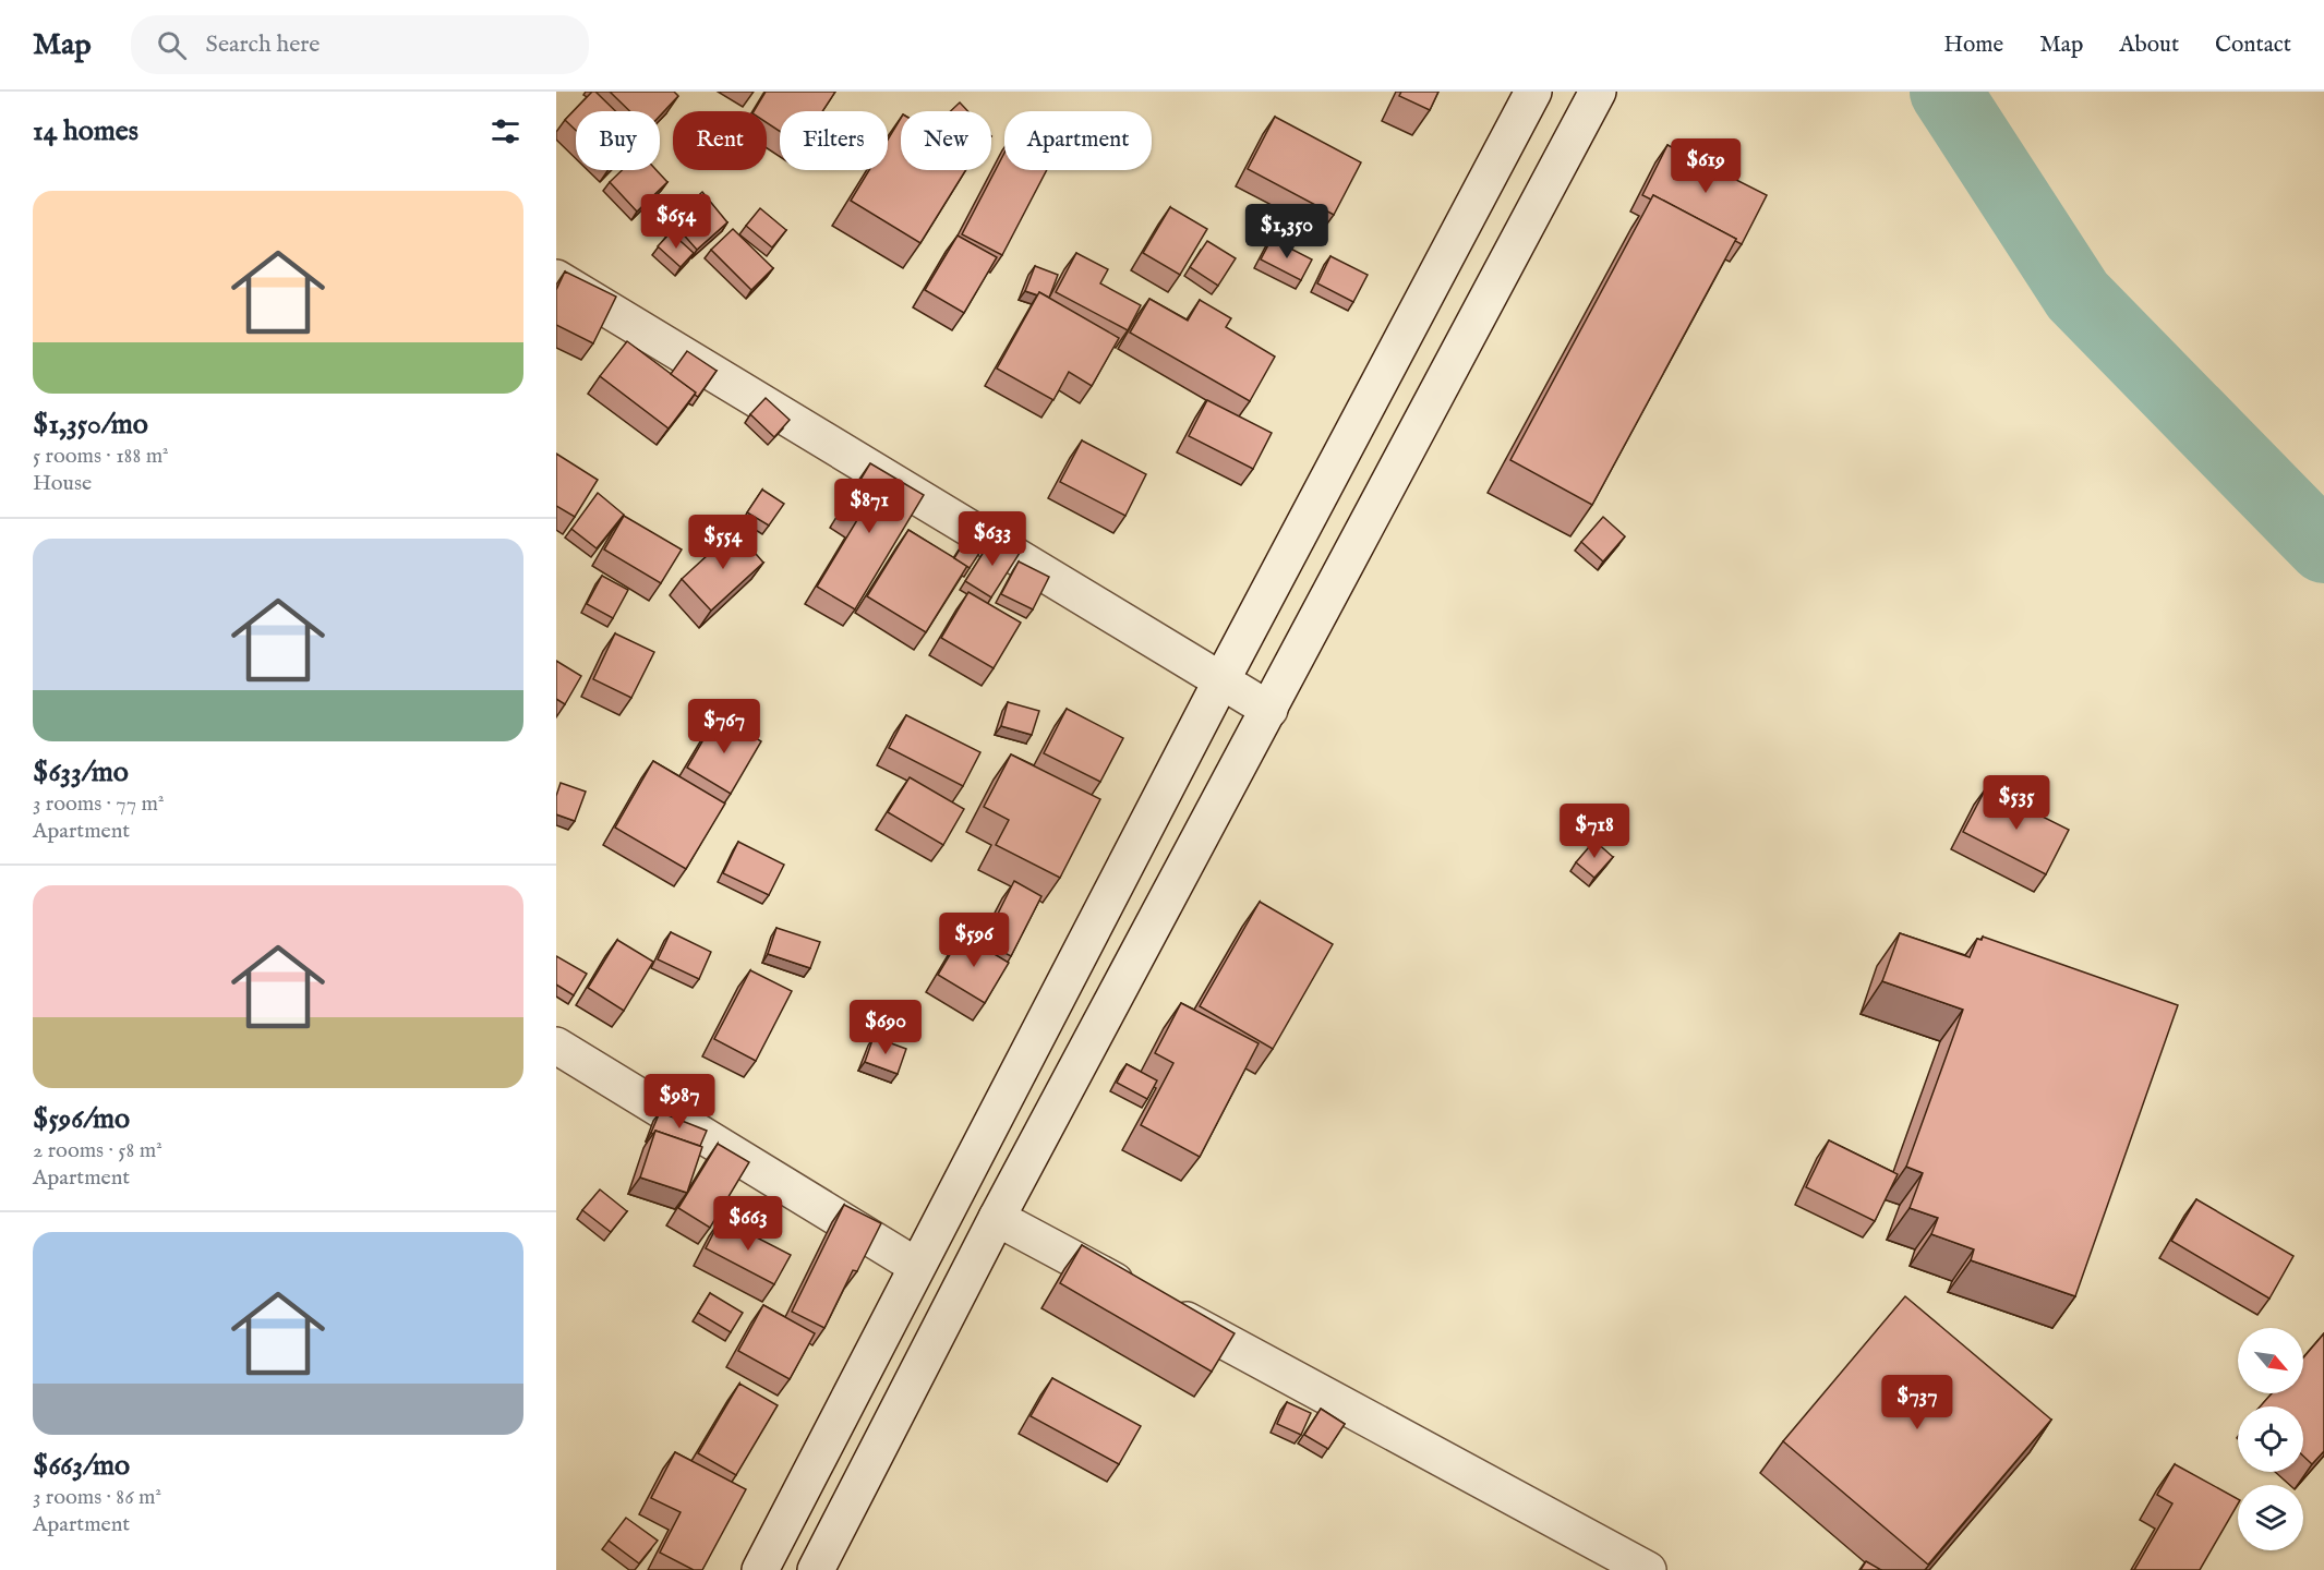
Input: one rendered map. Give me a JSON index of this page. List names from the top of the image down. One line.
{"north":"bottom right","page":{"header":"Map","search":"Search here","nav":["Home","Map","About","Contact"],"heading":"14 homes","chip":["Buy","Rent","Filters","New","Apartment"],"price":["$619","$654","$1,350","$871","$633","$554","$767","$535","$718","$596","$690","$987","$663","$737"],"list":[{"name":"$1,350/mo","note":"5 rooms · 188 m² · House"},{"name":"$633/mo","note":"3 rooms · 77 m² · Apartment"},{"name":"$596/mo","note":"2 rooms · 58 m² · Apartment"},{"name":"$663/mo","note":"3 rooms · 86 m² · Apartment"}]}}
